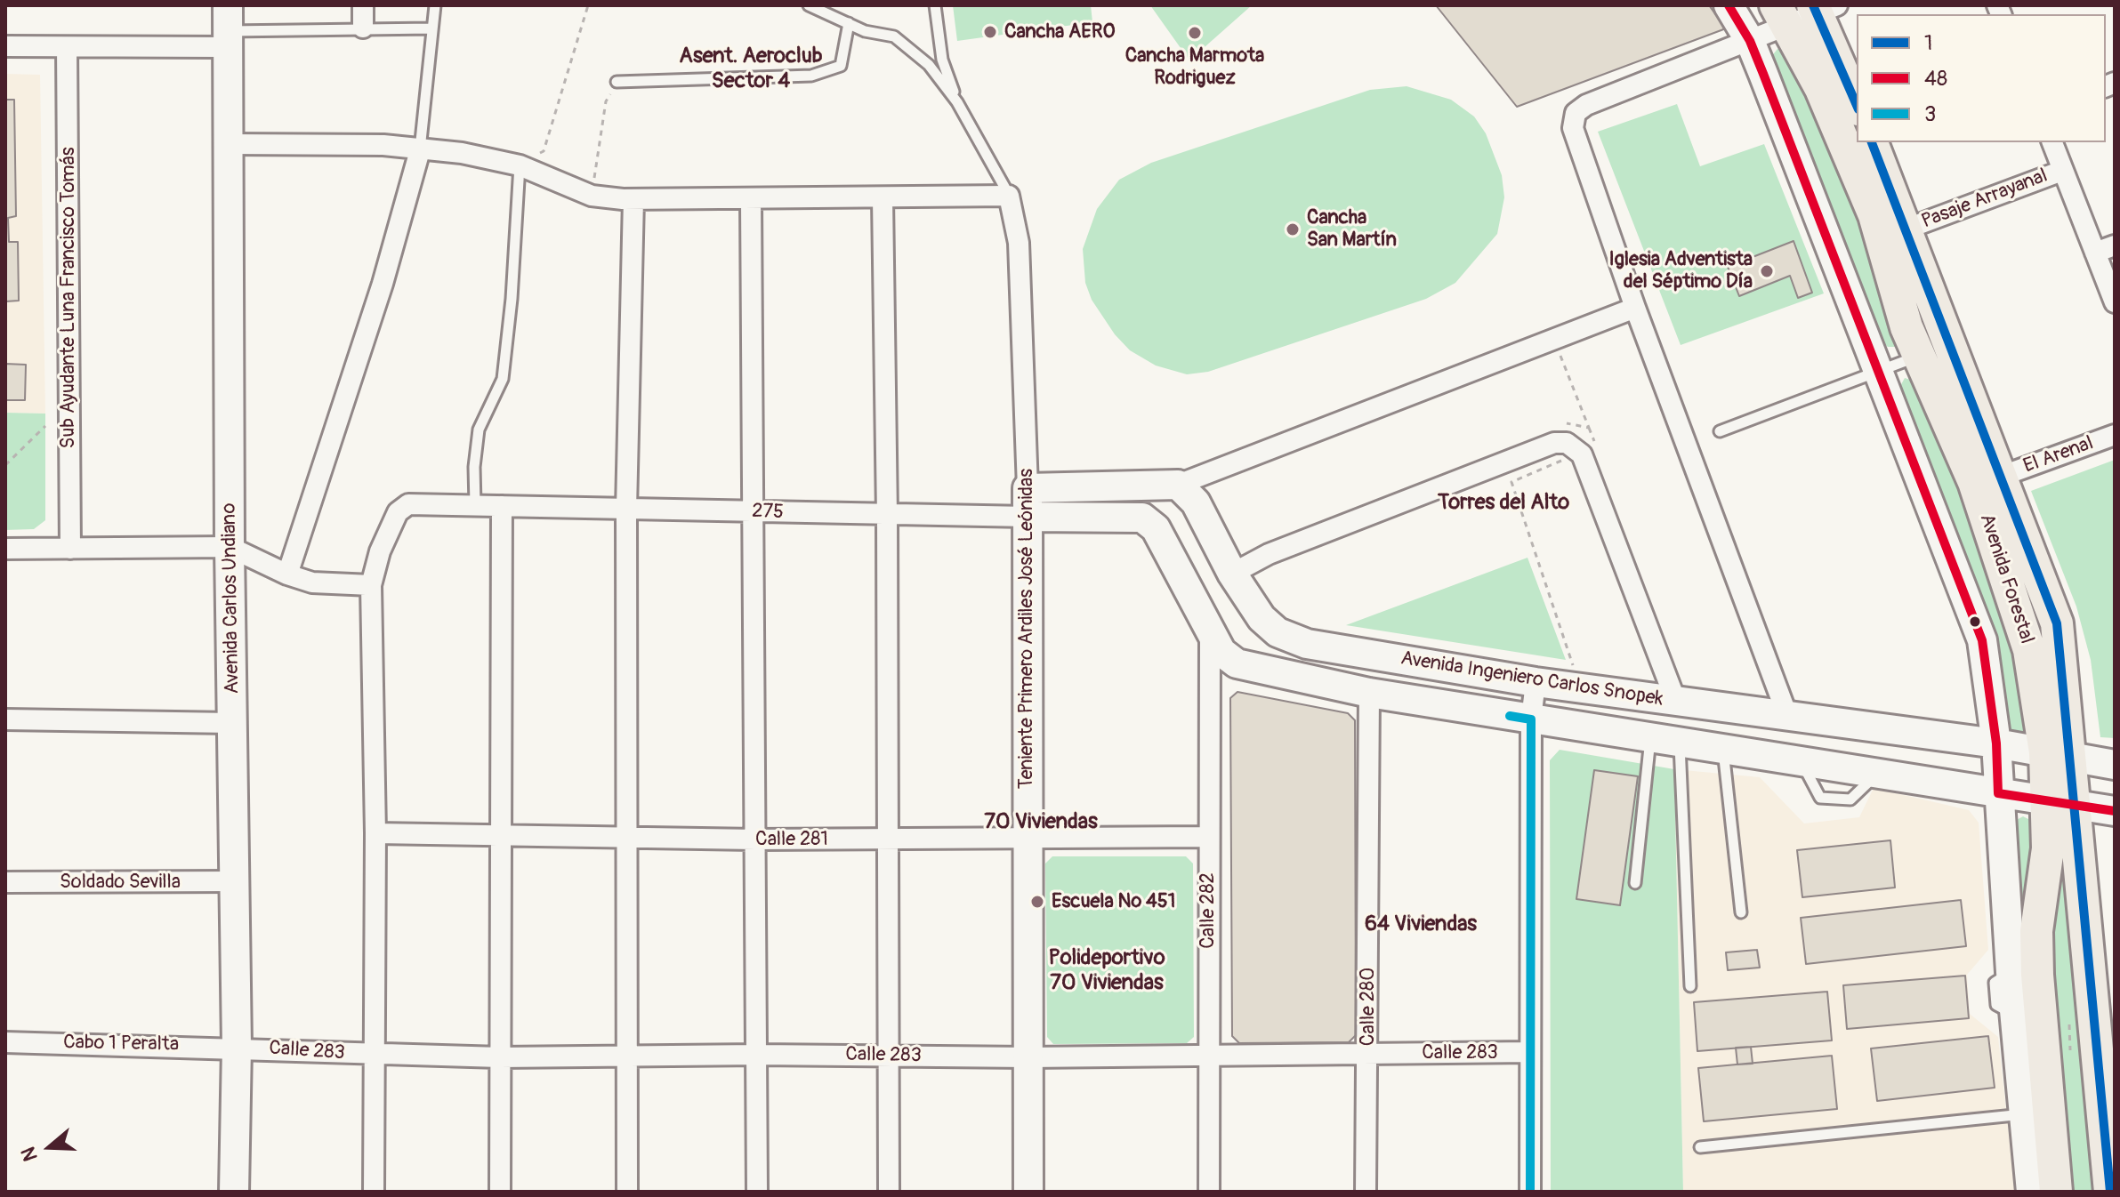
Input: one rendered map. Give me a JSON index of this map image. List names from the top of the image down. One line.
{"streets":{"main road":["Avenida Forestal"],"street":["Pasaje Arrayanal","Sub Ayudante Luna Francisco Tomás","El Arenal","275","Avenida Carlos Undiano","Teniente Primero Ardiles José Leónidas","Avenida Ingeniero Carlos Snopek","Calle 281","Soldado Sevilla","Calle 282","Calle 280","Cabo 1 Peralta","Calle 283"]},"crossings":[["Pasaje Arrayanal","Avenida Forestal"],["El Arenal","Avenida Forestal"],["275","Teniente Primero Ardiles José Leónidas"],["275","Avenida Ingeniero Carlos Snopek"],["Avenida Forestal","Avenida Ingeniero Carlos Snopek"],["Avenida Carlos Undiano","Soldado Sevilla"],["Avenida Carlos Undiano","Cabo 1 Peralta"],["Avenida Carlos Undiano","Calle 283"],["Teniente Primero Ardiles José Leónidas","Calle 281"],["Teniente Primero Ardiles José Leónidas","Calle 283"],["Avenida Ingeniero Carlos Snopek","Calle 282"],["Avenida Ingeniero Carlos Snopek","Calle 280"],["Calle 281","Calle 282"],["Calle 282","Calle 283"],["Calle 280","Calle 283"],["Cabo 1 Peralta","Calle 283"]],"districts":["Asent. Aeroclub Sector 4","Torres del Alto","70 Viviendas","64 Viviendas","Polideportivo 70 Viviendas"],"places":["Cancha AERO","Cancha Marmota Rodriguez","Cancha San Martín","Iglesia Adventista del Séptimo Día","Escuela Nº 451"],"lines":["transit line 1","transit line 48","transit line 3"],"legend":["1","48","3"],"north":"left"}
